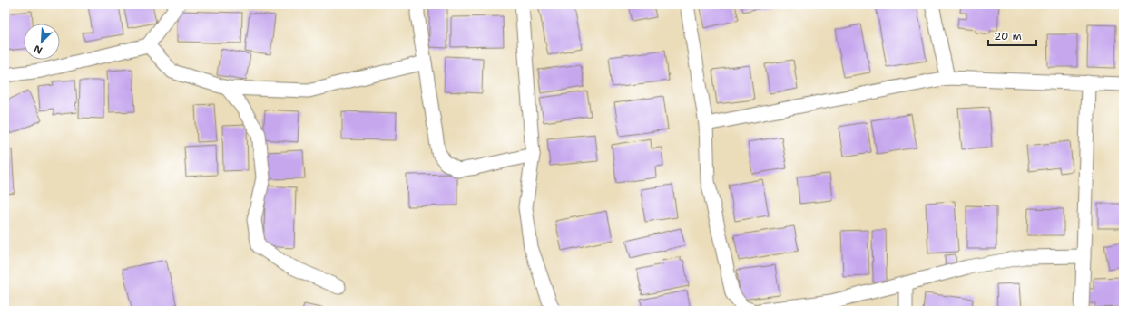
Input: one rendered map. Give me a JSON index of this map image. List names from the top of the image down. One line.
{"scale_bar":"20 m","north":"bottom left"}
